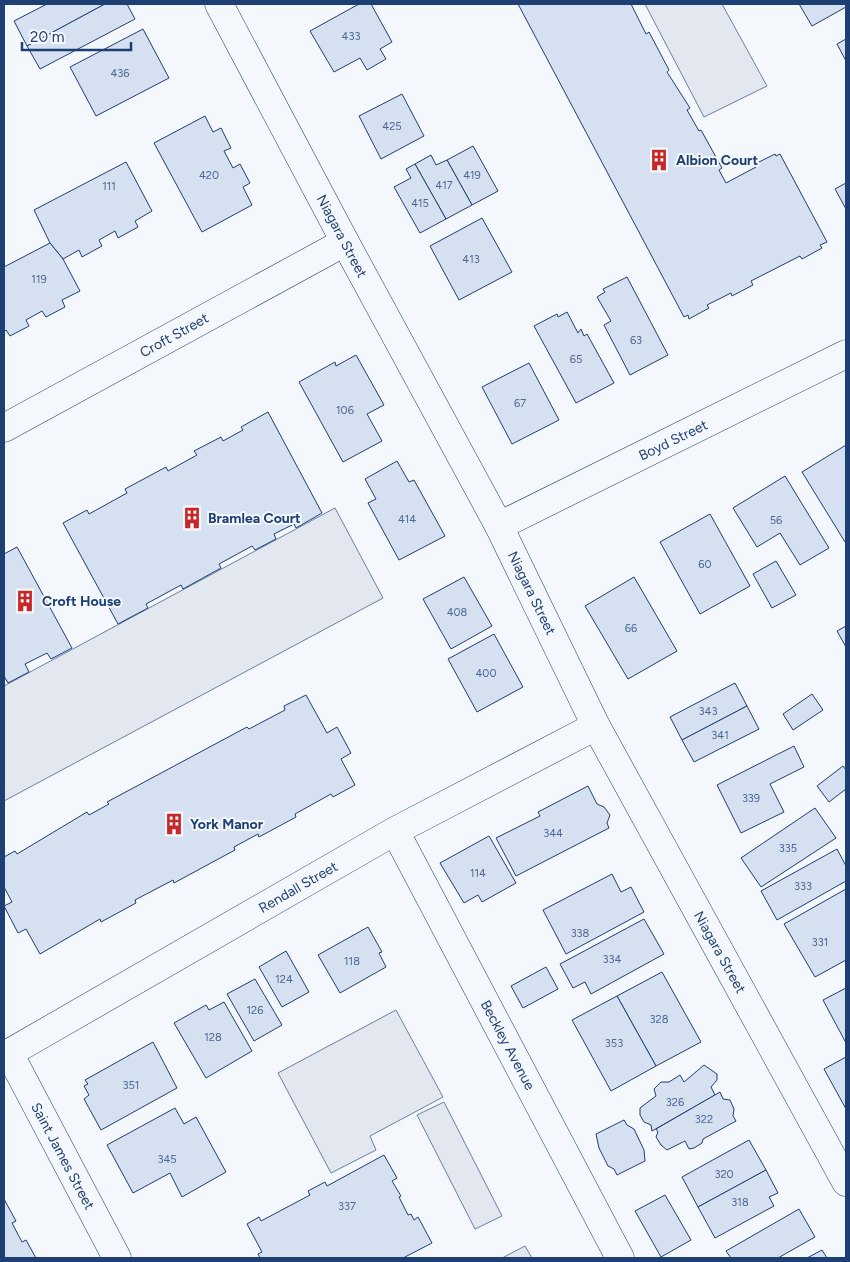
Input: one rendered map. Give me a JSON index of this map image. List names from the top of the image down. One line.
{"streets":{"street":["Niagara Street","Croft Street","Boyd Street","Rendall Street","Beckley Avenue","Saint James Street"]},"crossings":[["Niagara Street","Croft Street"],["Niagara Street","Boyd Street"],["Niagara Street","Rendall Street"],["Rendall Street","Beckley Avenue"],["Rendall Street","Saint James Street"]],"places":{"building":["Albion Court","Bramlea Court","Croft House","York Manor"]},"house_numbers":["433","436","425","420","419","417","111","415","413","119","63","65","67","106","414","56","60","408","66","400","343","341","339","344","335","114","333","338","331","334","118","124","126","328","128","353","351","326","322","345","320","318","337"],"scale_bar":"20 m"}
